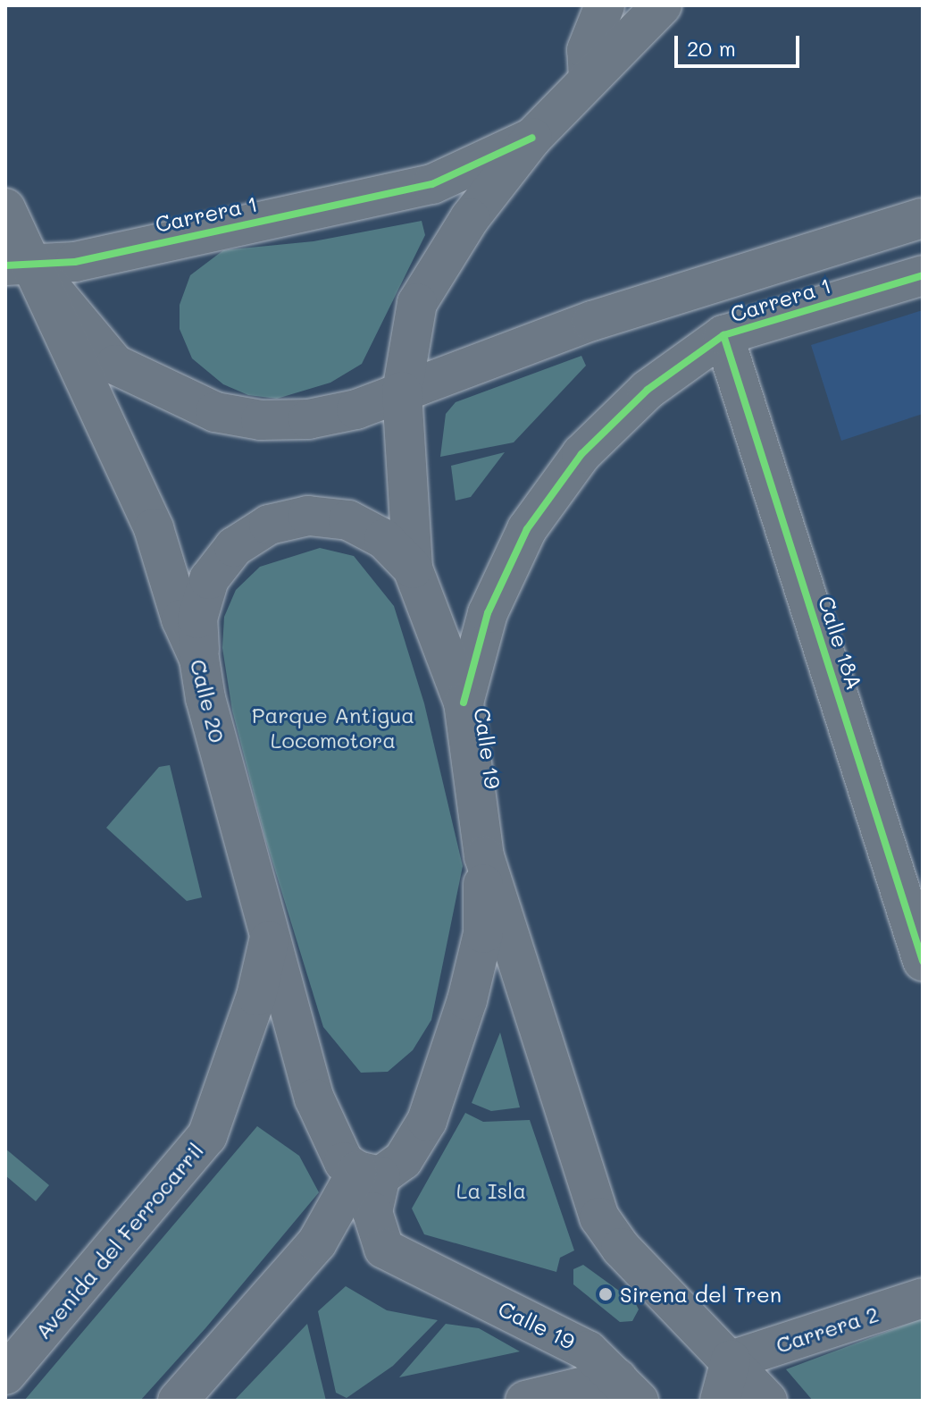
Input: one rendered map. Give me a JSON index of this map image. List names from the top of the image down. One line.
{"streets":{"main road":["Carrera 1","Calle 18A","Calle 20","Calle 19","Avenida del Ferrocarril","Carrera 2"]},"crossings":[["Carrera 1","Calle 18A"],["Carrera 1","Calle 20"],["Carrera 1","Calle 19"],["Calle 20","Avenida del Ferrocarril"],["Calle 19","Carrera 2"]],"parks":["Parque Antigua Locomotora","La Isla"],"places":["Sirena del Tren"],"scale_bar":"20 m"}
